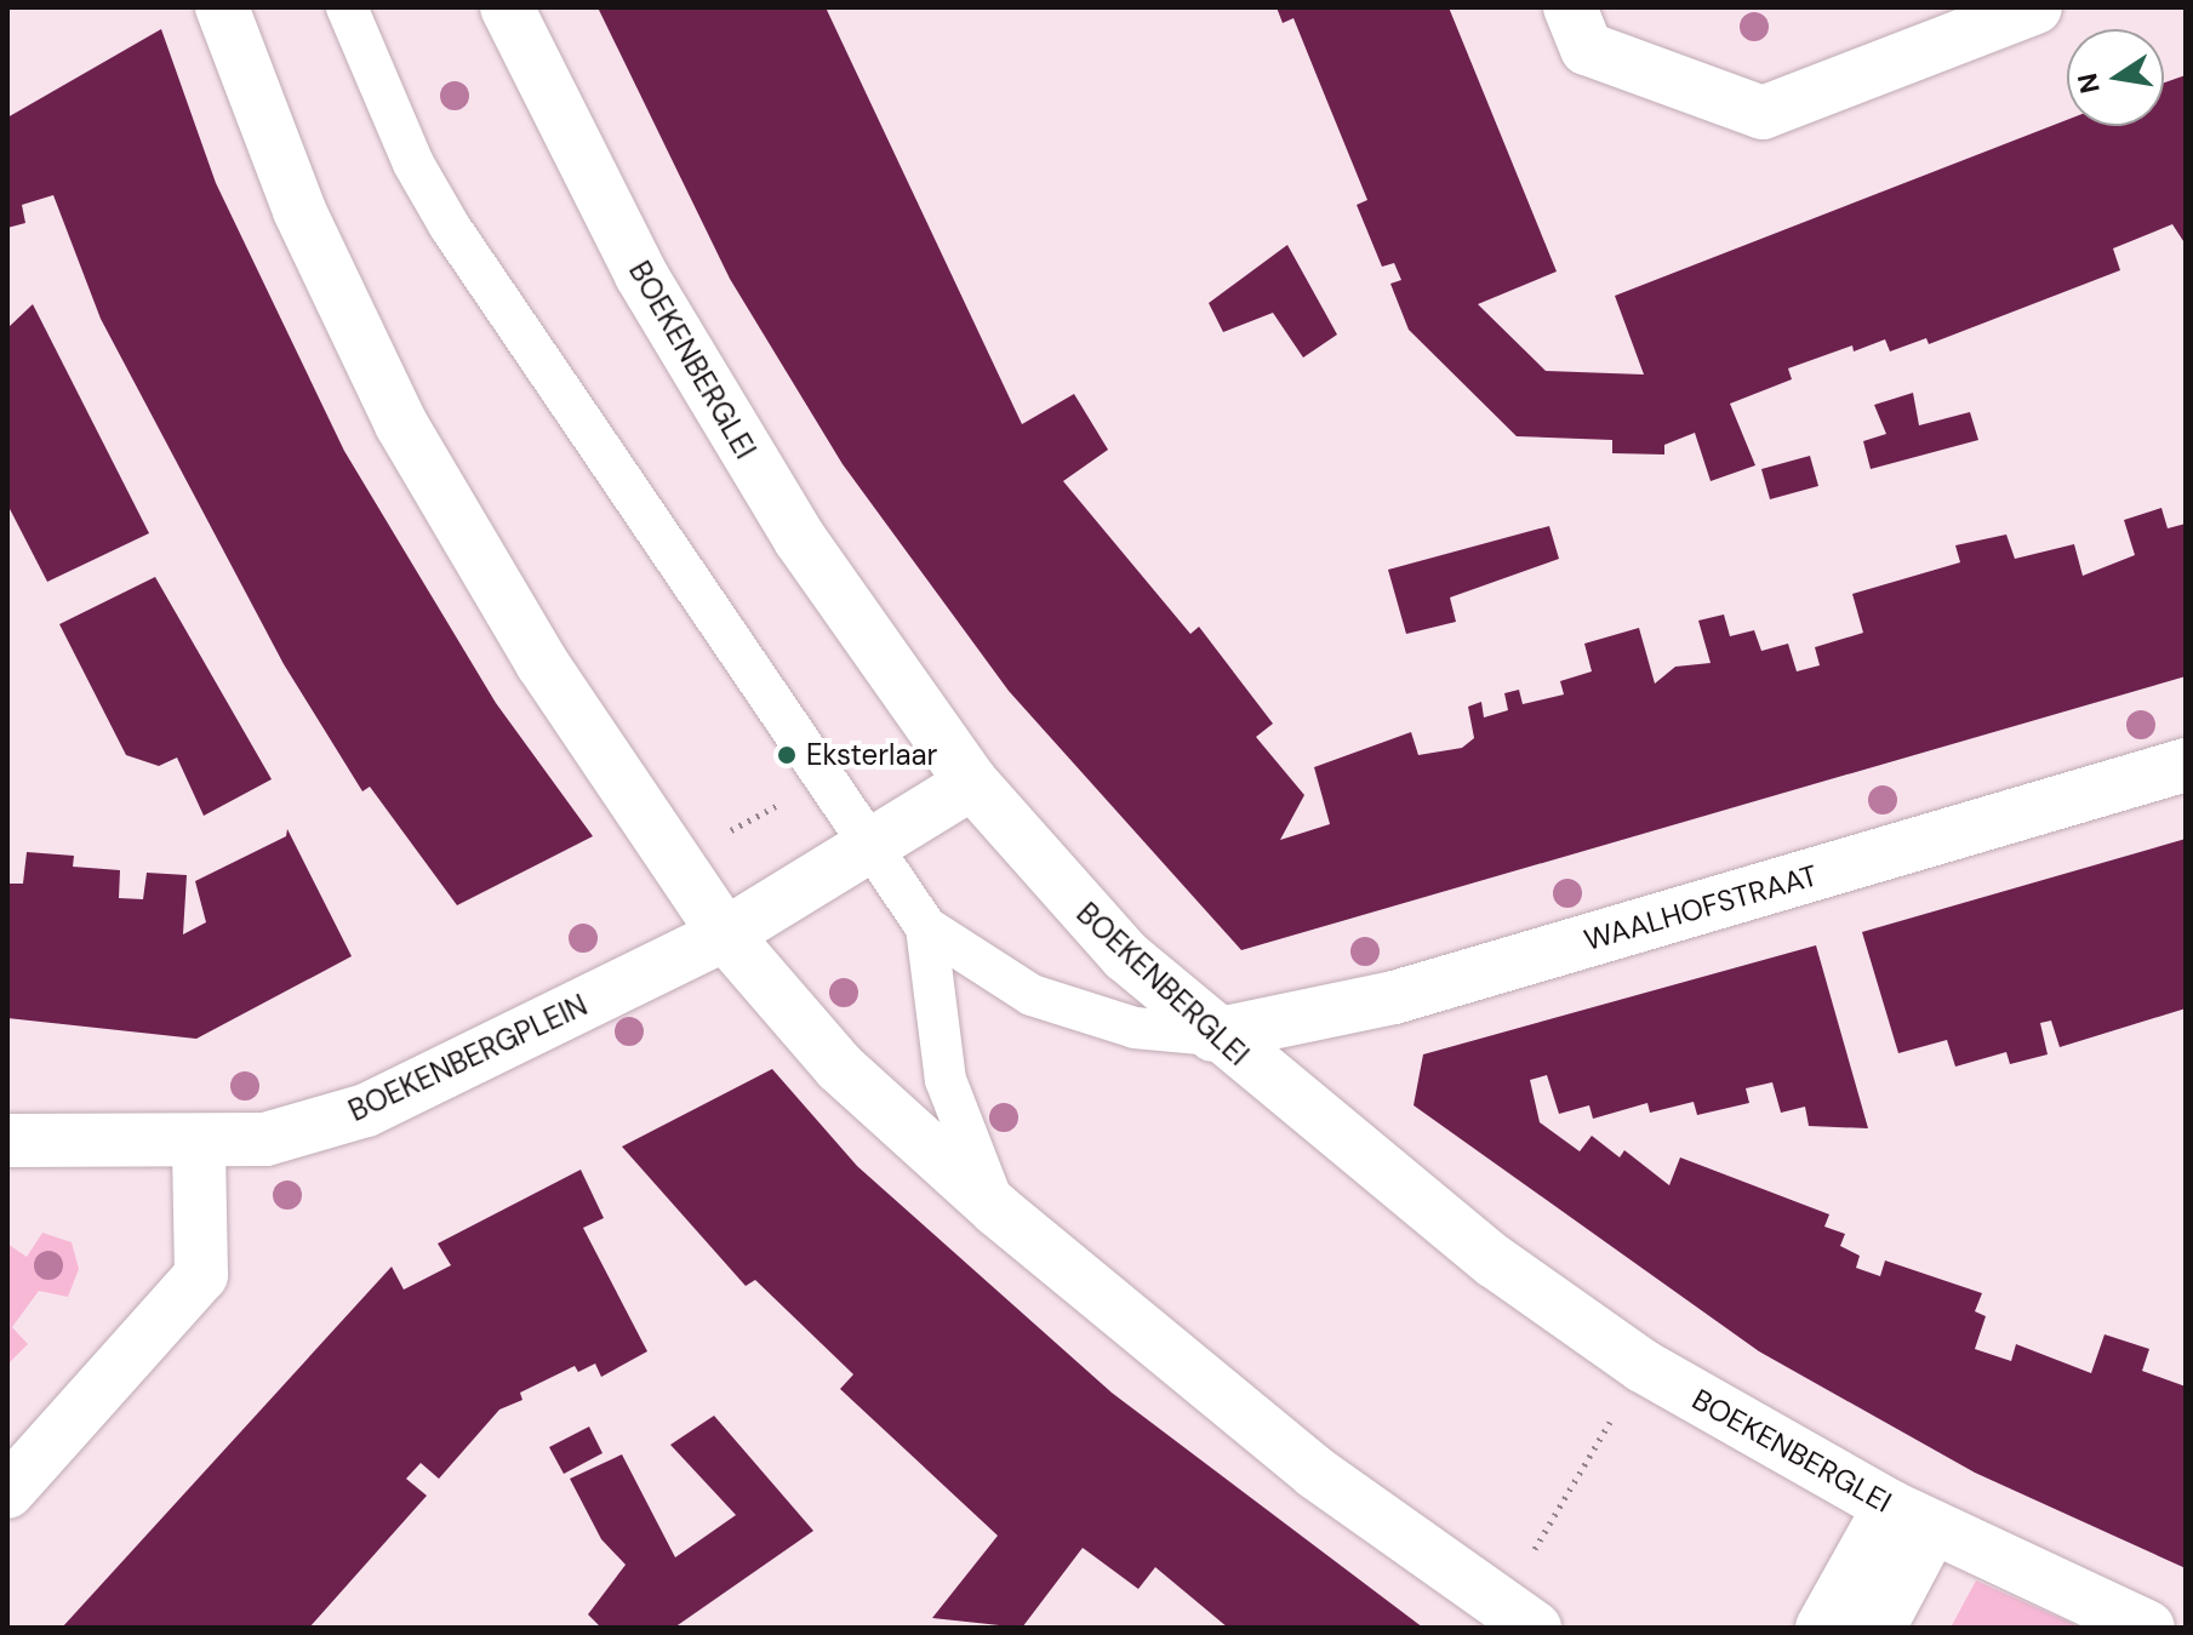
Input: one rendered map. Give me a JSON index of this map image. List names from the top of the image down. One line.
{"streets":{"street":["BOEKENBERGLEI","WAALHOFSTRAAT","BOEKENBERGPLEIN"]},"crossings":[["BOEKENBERGLEI","WAALHOFSTRAAT"],["BOEKENBERGLEI","BOEKENBERGPLEIN"]],"places":["Eksterlaar"],"north":"left"}
